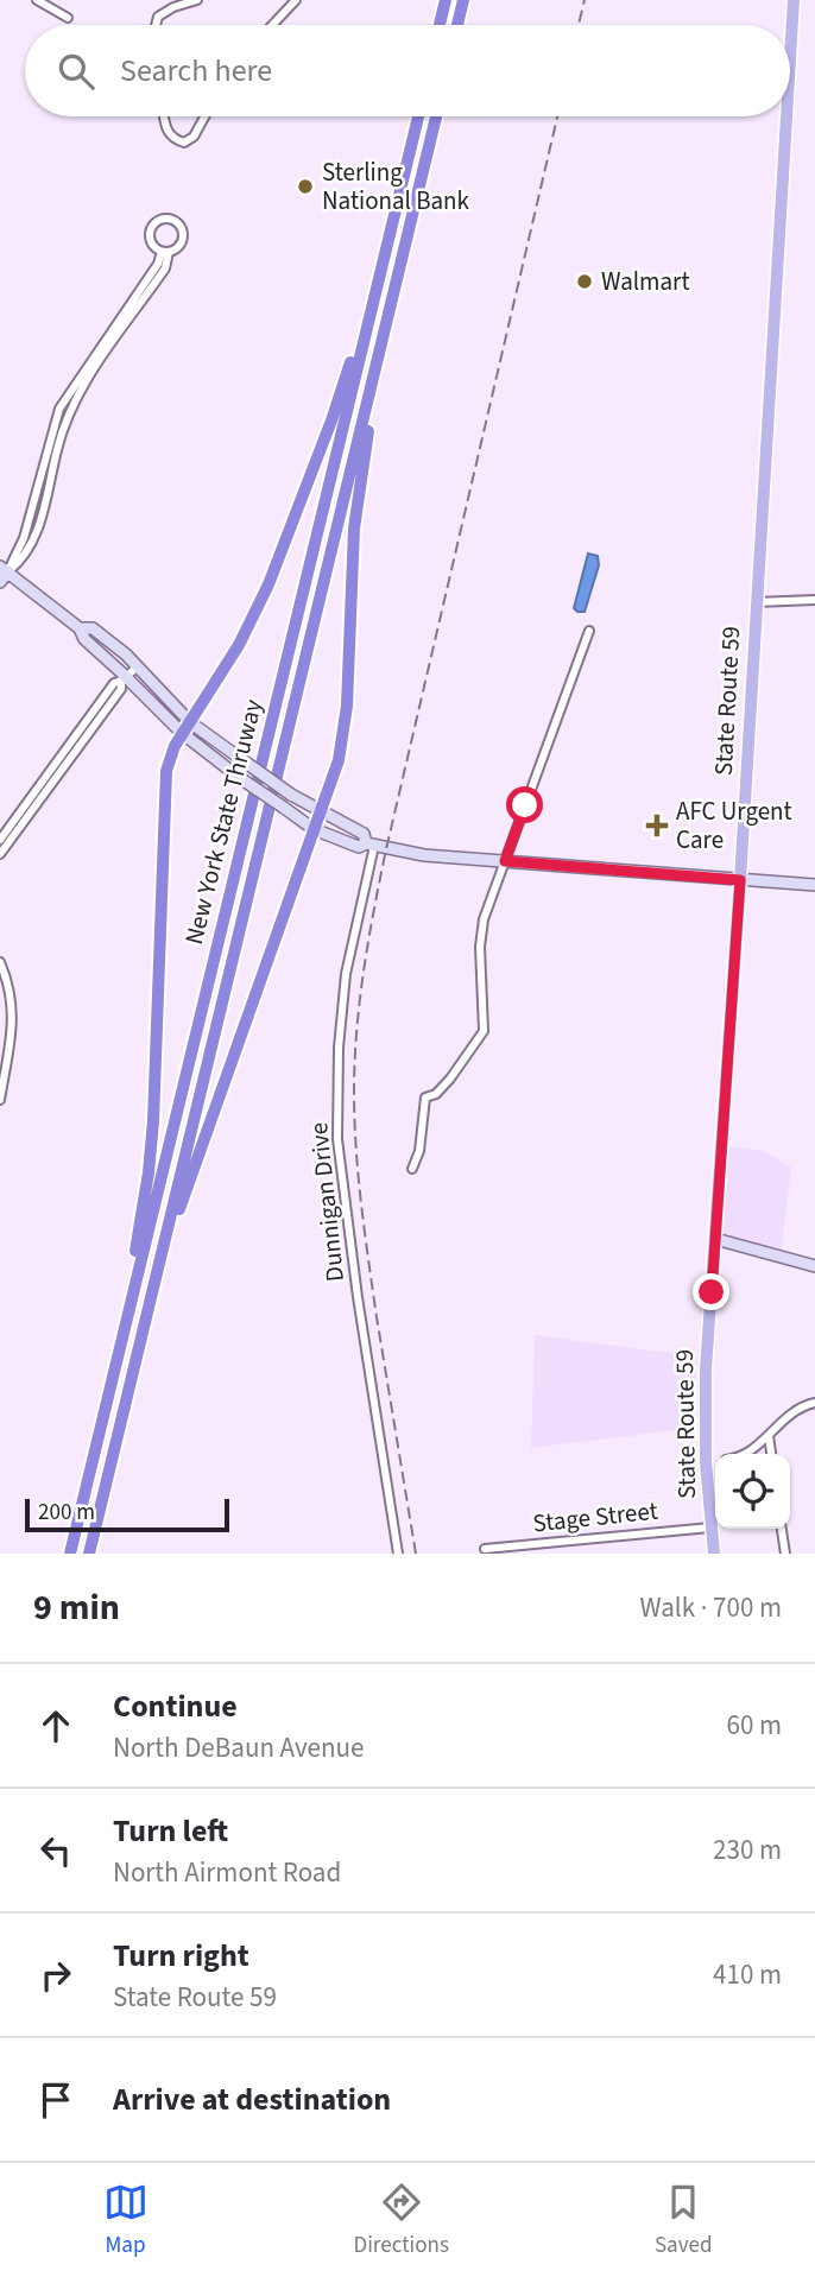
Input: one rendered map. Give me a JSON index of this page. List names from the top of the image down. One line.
{"streets":{"highway":["New York State Thruway"],"main road":["State Route 59"],"street":["Dunnigan Drive","Stage Street"]},"crossings":[["State Route 59","Stage Street"]],"places":{"other":["Sterling National Bank","Walmart"],"health":["AFC Urgent Care"]},"scale_bar":"200 m","page":{"search":"Search here","scale":"200 m","heading":["9 min","Walk · 700 m"],"list":[["Continue","North DeBaun Avenue","60 m"],["Turn left","North Airmont Road","230 m"],["Turn right","State Route 59","410 m"],"Arrive at destination"],"nav":["Map","Directions","Saved"]}}
